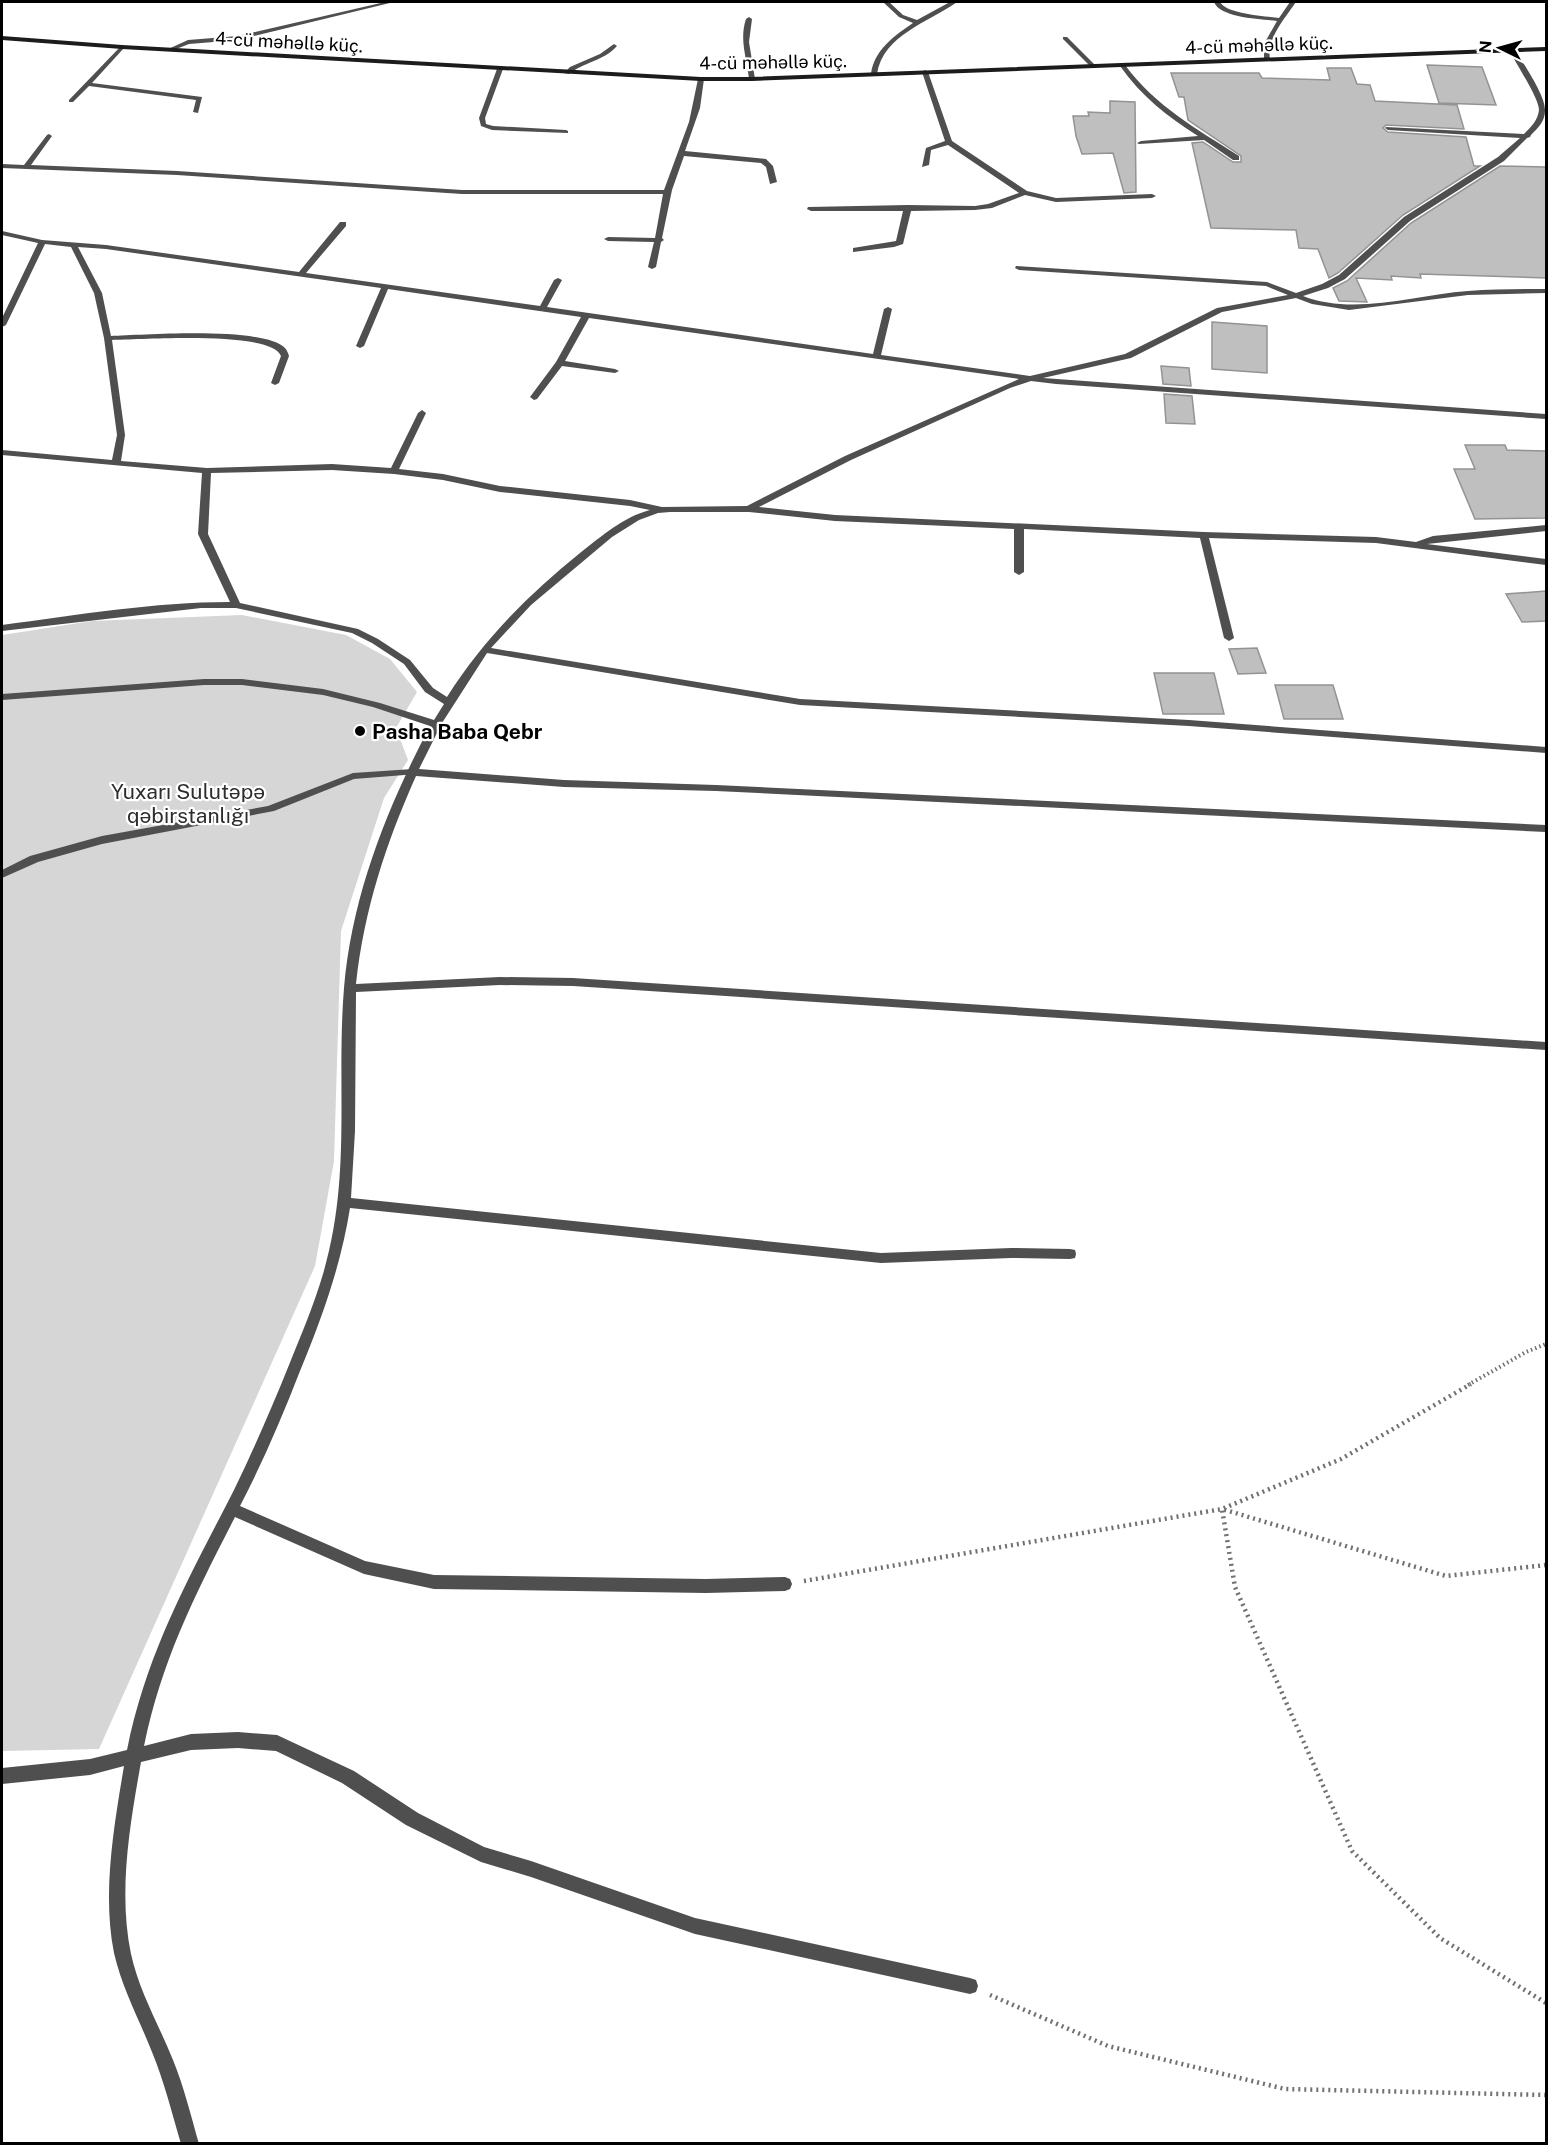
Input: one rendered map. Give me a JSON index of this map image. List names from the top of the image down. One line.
{"streets":{"street":["4-cü məhəllə küç."]},"parks":["Yuxarı Sulutəpə qəbirstanlığı"],"places":["Pasha Baba Qebr"],"north":"left"}
